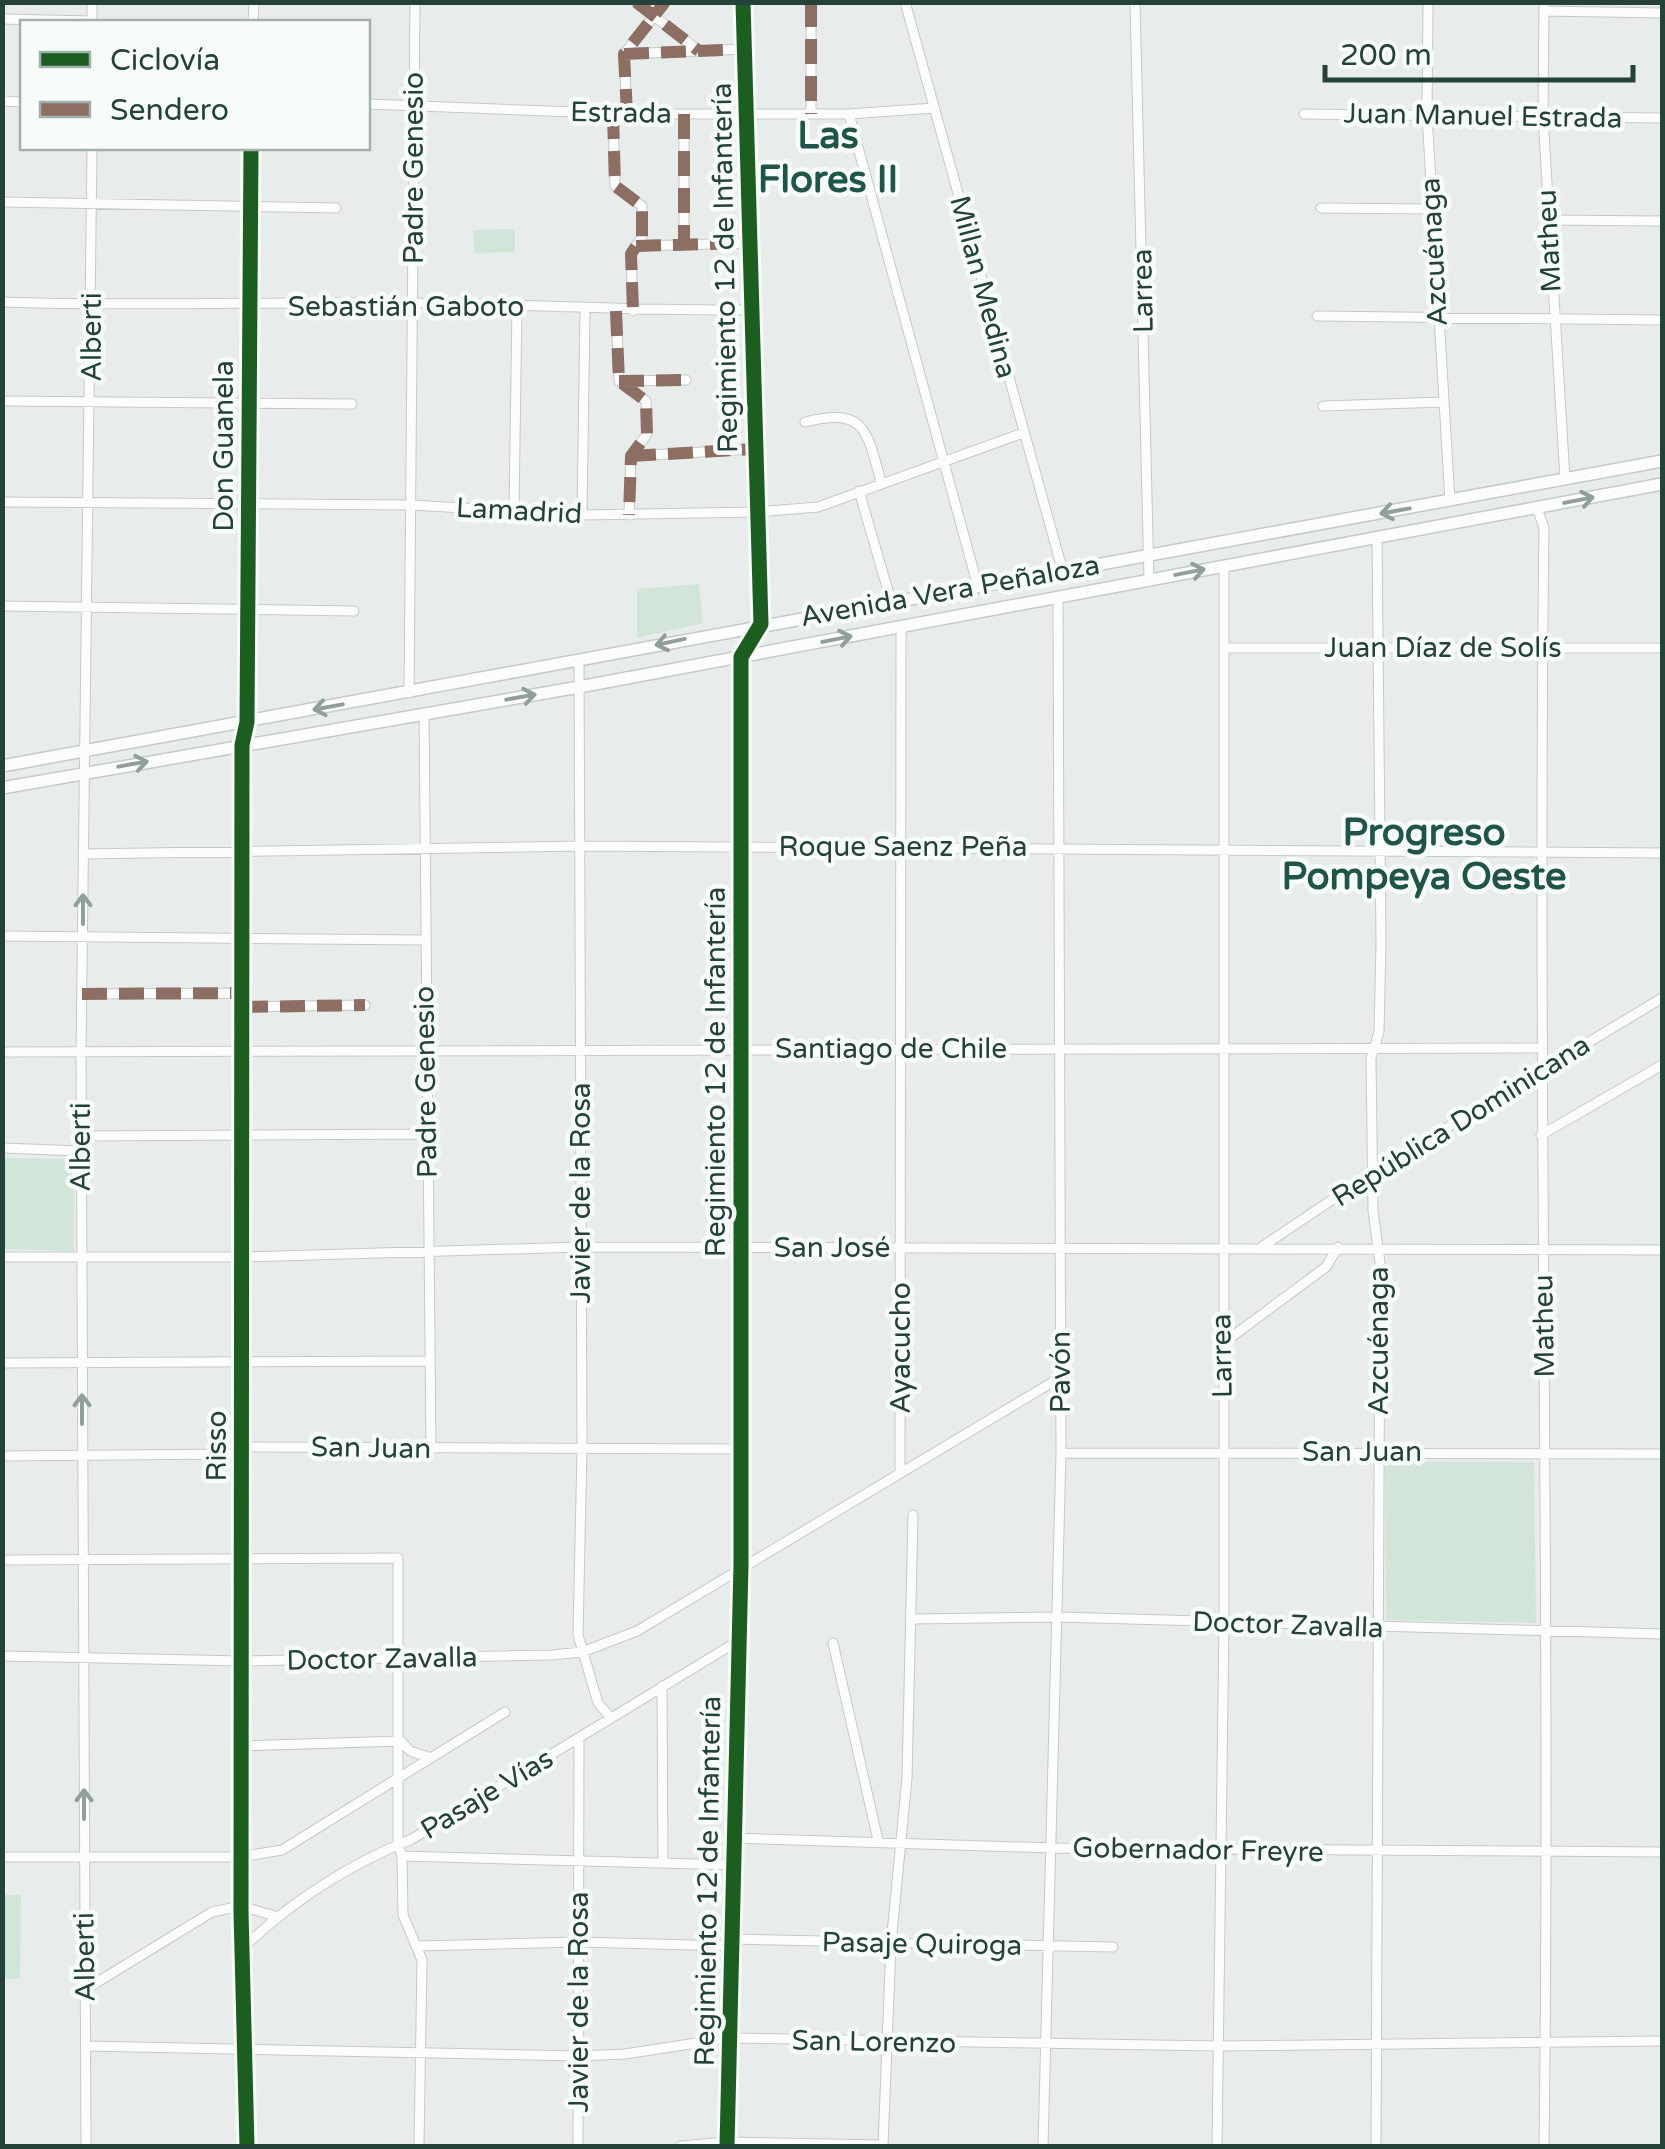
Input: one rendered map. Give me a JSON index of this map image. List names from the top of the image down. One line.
{"streets":{"main road":["Regimiento 12 de Infantería","Avenida Vera Peñaloza"],"street":["Estrada","Juan Manuel Estrada","Padre Genesio","Matheu","Azcuénaga","Millan Medina","Larrea","Sebastián Gaboto","Alberti","Don Guanela","Lamadrid","Juan Díaz de Solís","Roque Saenz Peña","Santiago de Chile","República Dominicana","Javier de la Rosa","San José","Ayacucho","Pavón","Risso","San Juan","Doctor Zavalla","Pasaje Vías","Gobernador Freyre","Pasaje Quiroga","San Lorenzo"]},"crossings":[["Estrada","Padre Genesio"],["Estrada","Regimiento 12 de Infantería"],["Estrada","Millan Medina"],["Juan Manuel Estrada","Matheu"],["Juan Manuel Estrada","Azcuénaga"],["Padre Genesio","Sebastián Gaboto"],["Padre Genesio","Lamadrid"],["Padre Genesio","Avenida Vera Peñaloza"],["Padre Genesio","Roque Saenz Peña"],["Padre Genesio","Santiago de Chile"],["Padre Genesio","San José"],["Padre Genesio","San Juan"],["Matheu","Avenida Vera Peñaloza"],["Matheu","Juan Díaz de Solís"],["Matheu","Roque Saenz Peña"],["Matheu","Santiago de Chile"],["Matheu","República Dominicana"],["Matheu","San José"],["Matheu","San Juan"],["Matheu","Doctor Zavalla"],["Matheu","Gobernador Freyre"],["Matheu","San Lorenzo"],["Azcuénaga","Avenida Vera Peñaloza"],["Azcuénaga","Juan Díaz de Solís"],["Azcuénaga","Roque Saenz Peña"],["Azcuénaga","Santiago de Chile"],["Azcuénaga","República Dominicana"],["Azcuénaga","San José"],["Azcuénaga","San Juan"],["Azcuénaga","Doctor Zavalla"],["Azcuénaga","Gobernador Freyre"],["Azcuénaga","San Lorenzo"],["Regimiento 12 de Infantería","Sebastián Gaboto"],["Regimiento 12 de Infantería","Lamadrid"],["Regimiento 12 de Infantería","Avenida Vera Peñaloza"],["Regimiento 12 de Infantería","Roque Saenz Peña"],["Regimiento 12 de Infantería","Santiago de Chile"],["Regimiento 12 de Infantería","San José"],["Regimiento 12 de Infantería","San Juan"],["Regimiento 12 de Infantería","Pasaje Vías"],["Regimiento 12 de Infantería","Gobernador Freyre"],["Regimiento 12 de Infantería","Pasaje Quiroga"],["Regimiento 12 de Infantería","San Lorenzo"],["Millan Medina","Lamadrid"],["Millan Medina","Avenida Vera Peñaloza"],["Larrea","Avenida Vera Peñaloza"],["Larrea","Juan Díaz de Solís"],["Larrea","Roque Saenz Peña"],["Larrea","Santiago de Chile"],["Larrea","San José"],["Larrea","San Juan"],["Larrea","Doctor Zavalla"],["Larrea","Gobernador Freyre"],["Larrea","San Lorenzo"],["Sebastián Gaboto","Alberti"],["Sebastián Gaboto","Don Guanela"],["Alberti","Lamadrid"],["Alberti","Avenida Vera Peñaloza"],["Alberti","Roque Saenz Peña"],["Alberti","Santiago de Chile"],["Alberti","San José"],["Alberti","San Juan"],["Alberti","Doctor Zavalla"],["Alberti","San Lorenzo"],["Don Guanela","Lamadrid"],["Don Guanela","Avenida Vera Peñaloza"],["Don Guanela","Risso"],["Avenida Vera Peñaloza","Javier de la Rosa"],["Avenida Vera Peñaloza","Ayacucho"],["Avenida Vera Peñaloza","Pavón"],["Avenida Vera Peñaloza","Risso"],["Roque Saenz Peña","Javier de la Rosa"],["Roque Saenz Peña","Ayacucho"],["Roque Saenz Peña","Pavón"],["Roque Saenz Peña","Risso"],["Santiago de Chile","Javier de la Rosa"],["Santiago de Chile","Ayacucho"],["Santiago de Chile","Pavón"],["Santiago de Chile","Risso"],["República Dominicana","San José"],["Javier de la Rosa","San José"],["Javier de la Rosa","San Juan"],["Javier de la Rosa","Doctor Zavalla"],["Javier de la Rosa","Pasaje Vías"],["Javier de la Rosa","Pasaje Quiroga"],["Javier de la Rosa","San Lorenzo"],["San José","Ayacucho"],["San José","Pavón"],["San José","Risso"],["Pavón","San Juan"],["Pavón","Doctor Zavalla"],["Pavón","Gobernador Freyre"],["Pavón","Pasaje Quiroga"],["Pavón","San Lorenzo"],["Risso","San Juan"],["Risso","Doctor Zavalla"],["Risso","Pasaje Vías"],["Risso","San Lorenzo"]],"districts":["Las Flores II","Progreso Pompeya Oeste"],"legend":["Ciclovía","Sendero"],"scale_bar":"200 m"}
